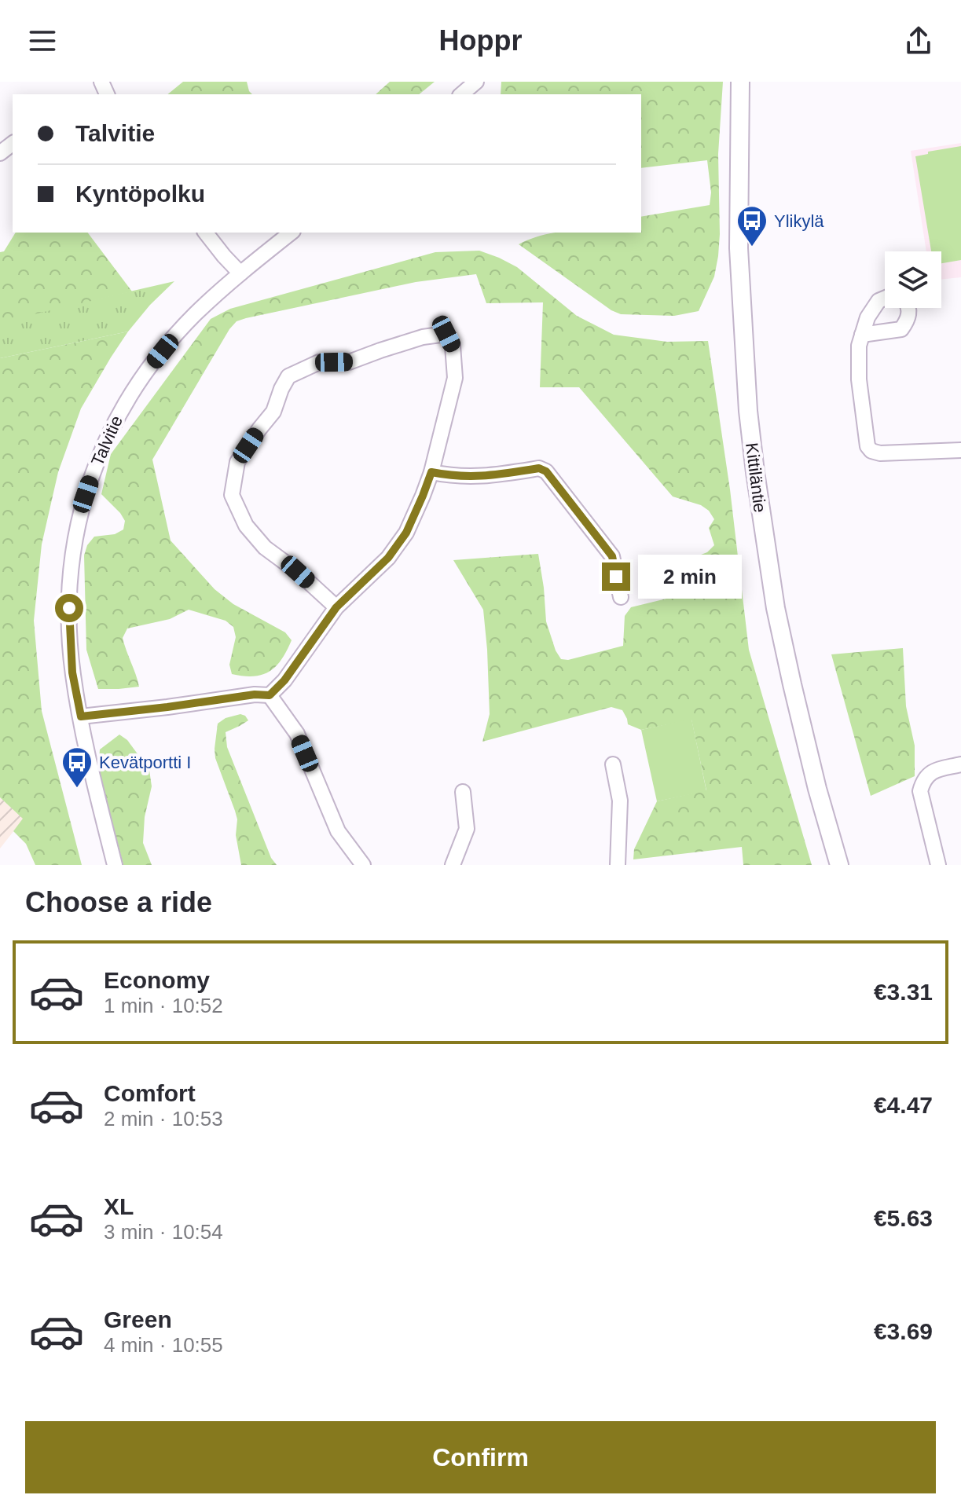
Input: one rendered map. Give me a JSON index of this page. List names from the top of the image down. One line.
{"streets":{"main road":["Kittiläntie"],"street":["Talvitie"]},"places":{"bus stop":["Ylikylä","Kevätportti I"]},"page":{"header":"Hoppr","banner":["Talvitie","Kyntöpolku"],"bubble":"2 min","heading":"Choose a ride","list":[{"name":"Economy","note":"1 min · 10:52","value":"€3.31"},{"name":"Comfort","note":"2 min · 10:53","value":"€4.47"},{"name":"XL","note":"3 min · 10:54","value":"€5.63"},{"name":"Green","note":"4 min · 10:55","value":"€3.69"}],"buttons":"Confirm"}}
